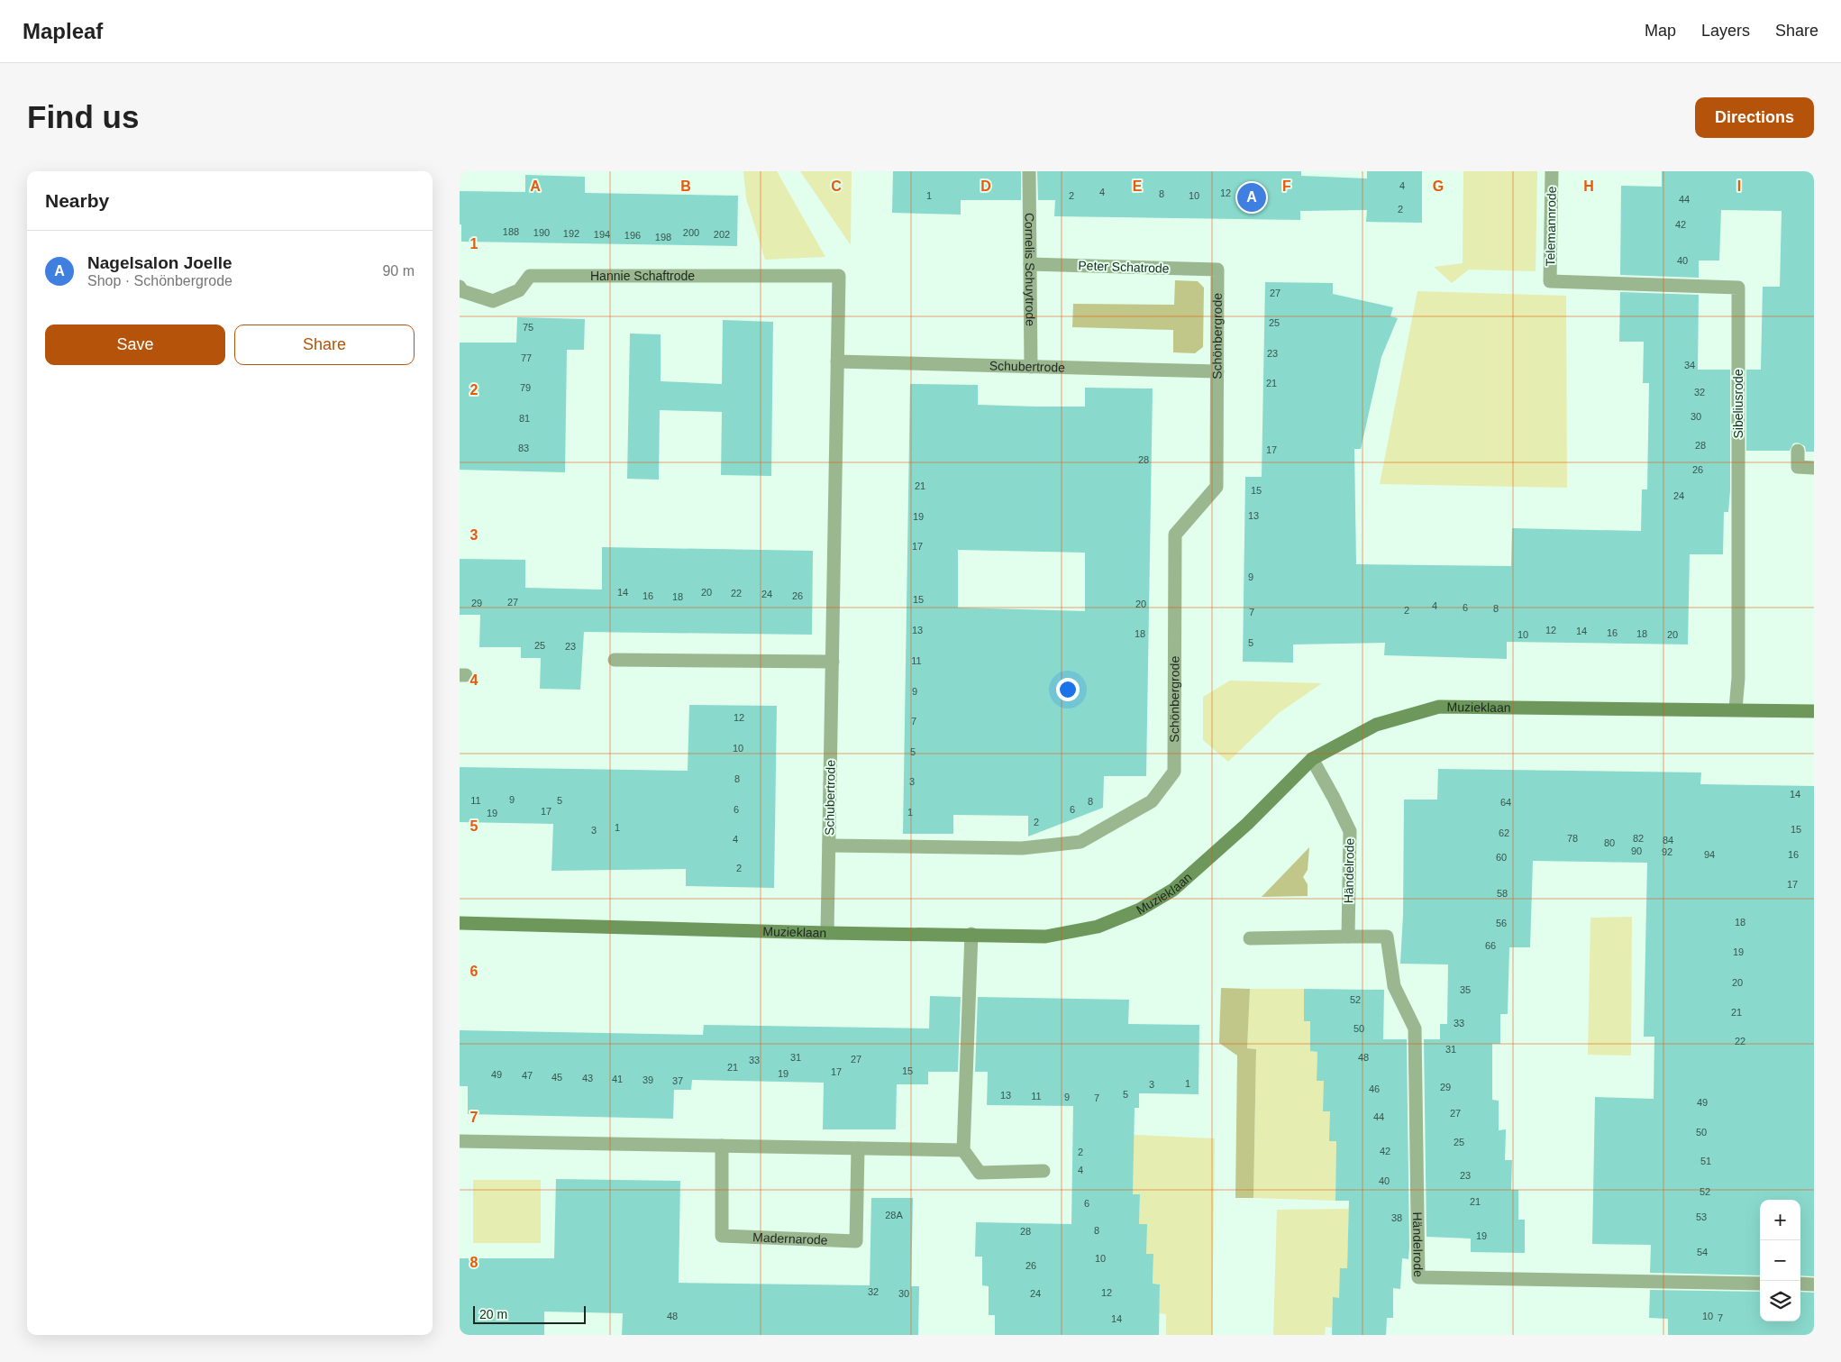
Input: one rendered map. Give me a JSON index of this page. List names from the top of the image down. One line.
{"streets":{"street":["Telemannrode","Peter Schatrode","Cornelis Schuytrode","Hannie Schaftrode","Schönbergrode","Schubertrode","Sibeliusrode","Muzieklaan","Händelrode","Madernarode"]},"crossings":[["Telemannrode","Sibeliusrode"],["Peter Schatrode","Cornelis Schuytrode"],["Peter Schatrode","Schönbergrode"],["Cornelis Schuytrode","Schubertrode"],["Hannie Schaftrode","Schubertrode"],["Schönbergrode","Schubertrode"],["Schubertrode","Muzieklaan"],["Sibeliusrode","Muzieklaan"],["Muzieklaan","Händelrode"]],"house_numbers":["4","4","12","8","1","2","10","44","2","42","188","190","200","192","194","202","196","198","40","27","25","75","23","77","34","21","79","32","30","81","28","83","17","28","26","21","15","24","13","19","17","9","14","20","22","24","16","26","18","15","27","29","20","4","6","8","2","7","13","12","14","16","18","18","10","20","5","25","23","11","9","12","7","10","5","8","3","14","9","11","5","8","64","6","6","17","1","19","2","1","15","3","62","78","82","4","84","80","90","92","94","16","60","2","17","58","18","56","66","19","20","35","52","21","33","50","22","31","31","48","27","33","21","15","17","19","49","47","45","43","41","39","37","1","3","29","46","5","13","11","9","7","49","27","44","50","25","42","2","51","4","23","40","52","21","6","28A","53","38","8","28","19","54","10","26","32","12","30","24","48","10","7","14"],"scale_bar":"20 m","page":{"header":"Mapleaf","nav":["Map","Layers","Share"],"buttons":["Directions",["Save","Share"]],"title":"Find us","heading":"Nearby","pins":"A","list":[{"mark":"A","name":"Nagelsalon Joelle","note":"Shop · Schönbergrode","value":"90 m"}],"map_buttons":["+","−"],"scale":"20 m"},"grid":{"columns":["A","B","C","D","E","F","G","H","I"],"rows":["1","2","3","4","5","6","7","8"]}}
